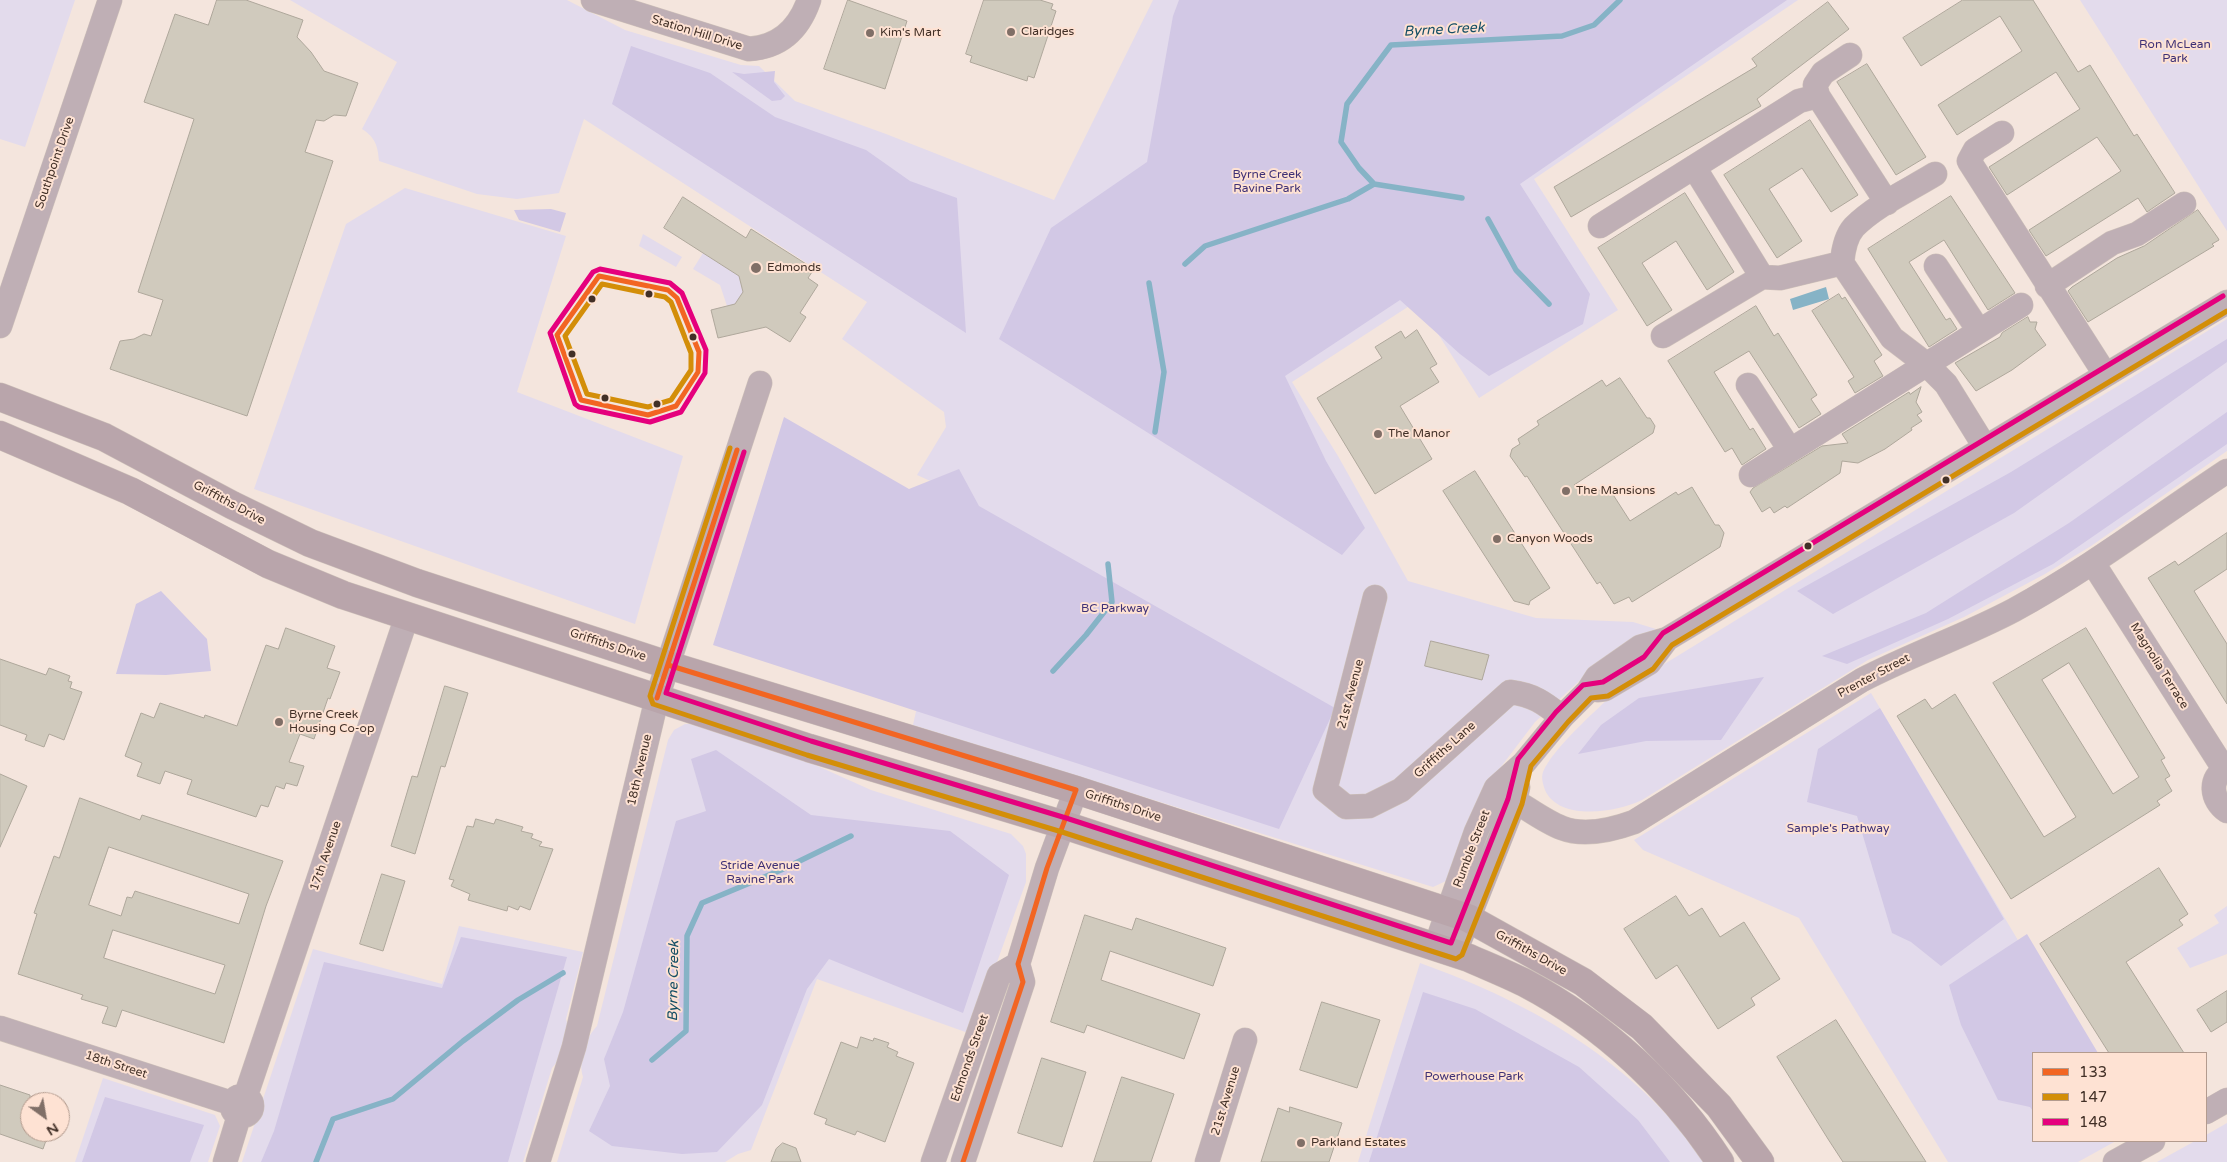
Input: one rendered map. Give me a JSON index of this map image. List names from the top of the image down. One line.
{"streets":{"main road":["Griffiths Drive"],"street":["Station Hill Drive","Southpoint Drive","Magnolia Terrace","Prenter Street","21st Avenue","Griffiths Lane","18th Avenue","Rumble Street","17th Avenue","Edmonds Street","18th Street"]},"crossings":[["Griffiths Drive","18th Avenue"],["Griffiths Drive","Rumble Street"],["Magnolia Terrace","Prenter Street"],["Prenter Street","Rumble Street"],["21st Avenue","Griffiths Lane"],["Griffiths Lane","Rumble Street"],["17th Avenue","18th Street"]],"water":["Byrne Creek"],"parks":["Ron McLean Park","Byrne Creek Ravine Park","BC Parkway","Sample's Pathway","Stride Avenue Ravine Park","Powerhouse Park"],"places":["Claridges","Kim's Mart","Edmonds","The Manor","The Mansions","Canyon Woods","Byrne Creek Housing Co-op","Parkland Estates"],"lines":["transit line 148","transit line 133","transit line 147"],"legend":["133","147","148"],"north":"bottom right"}
